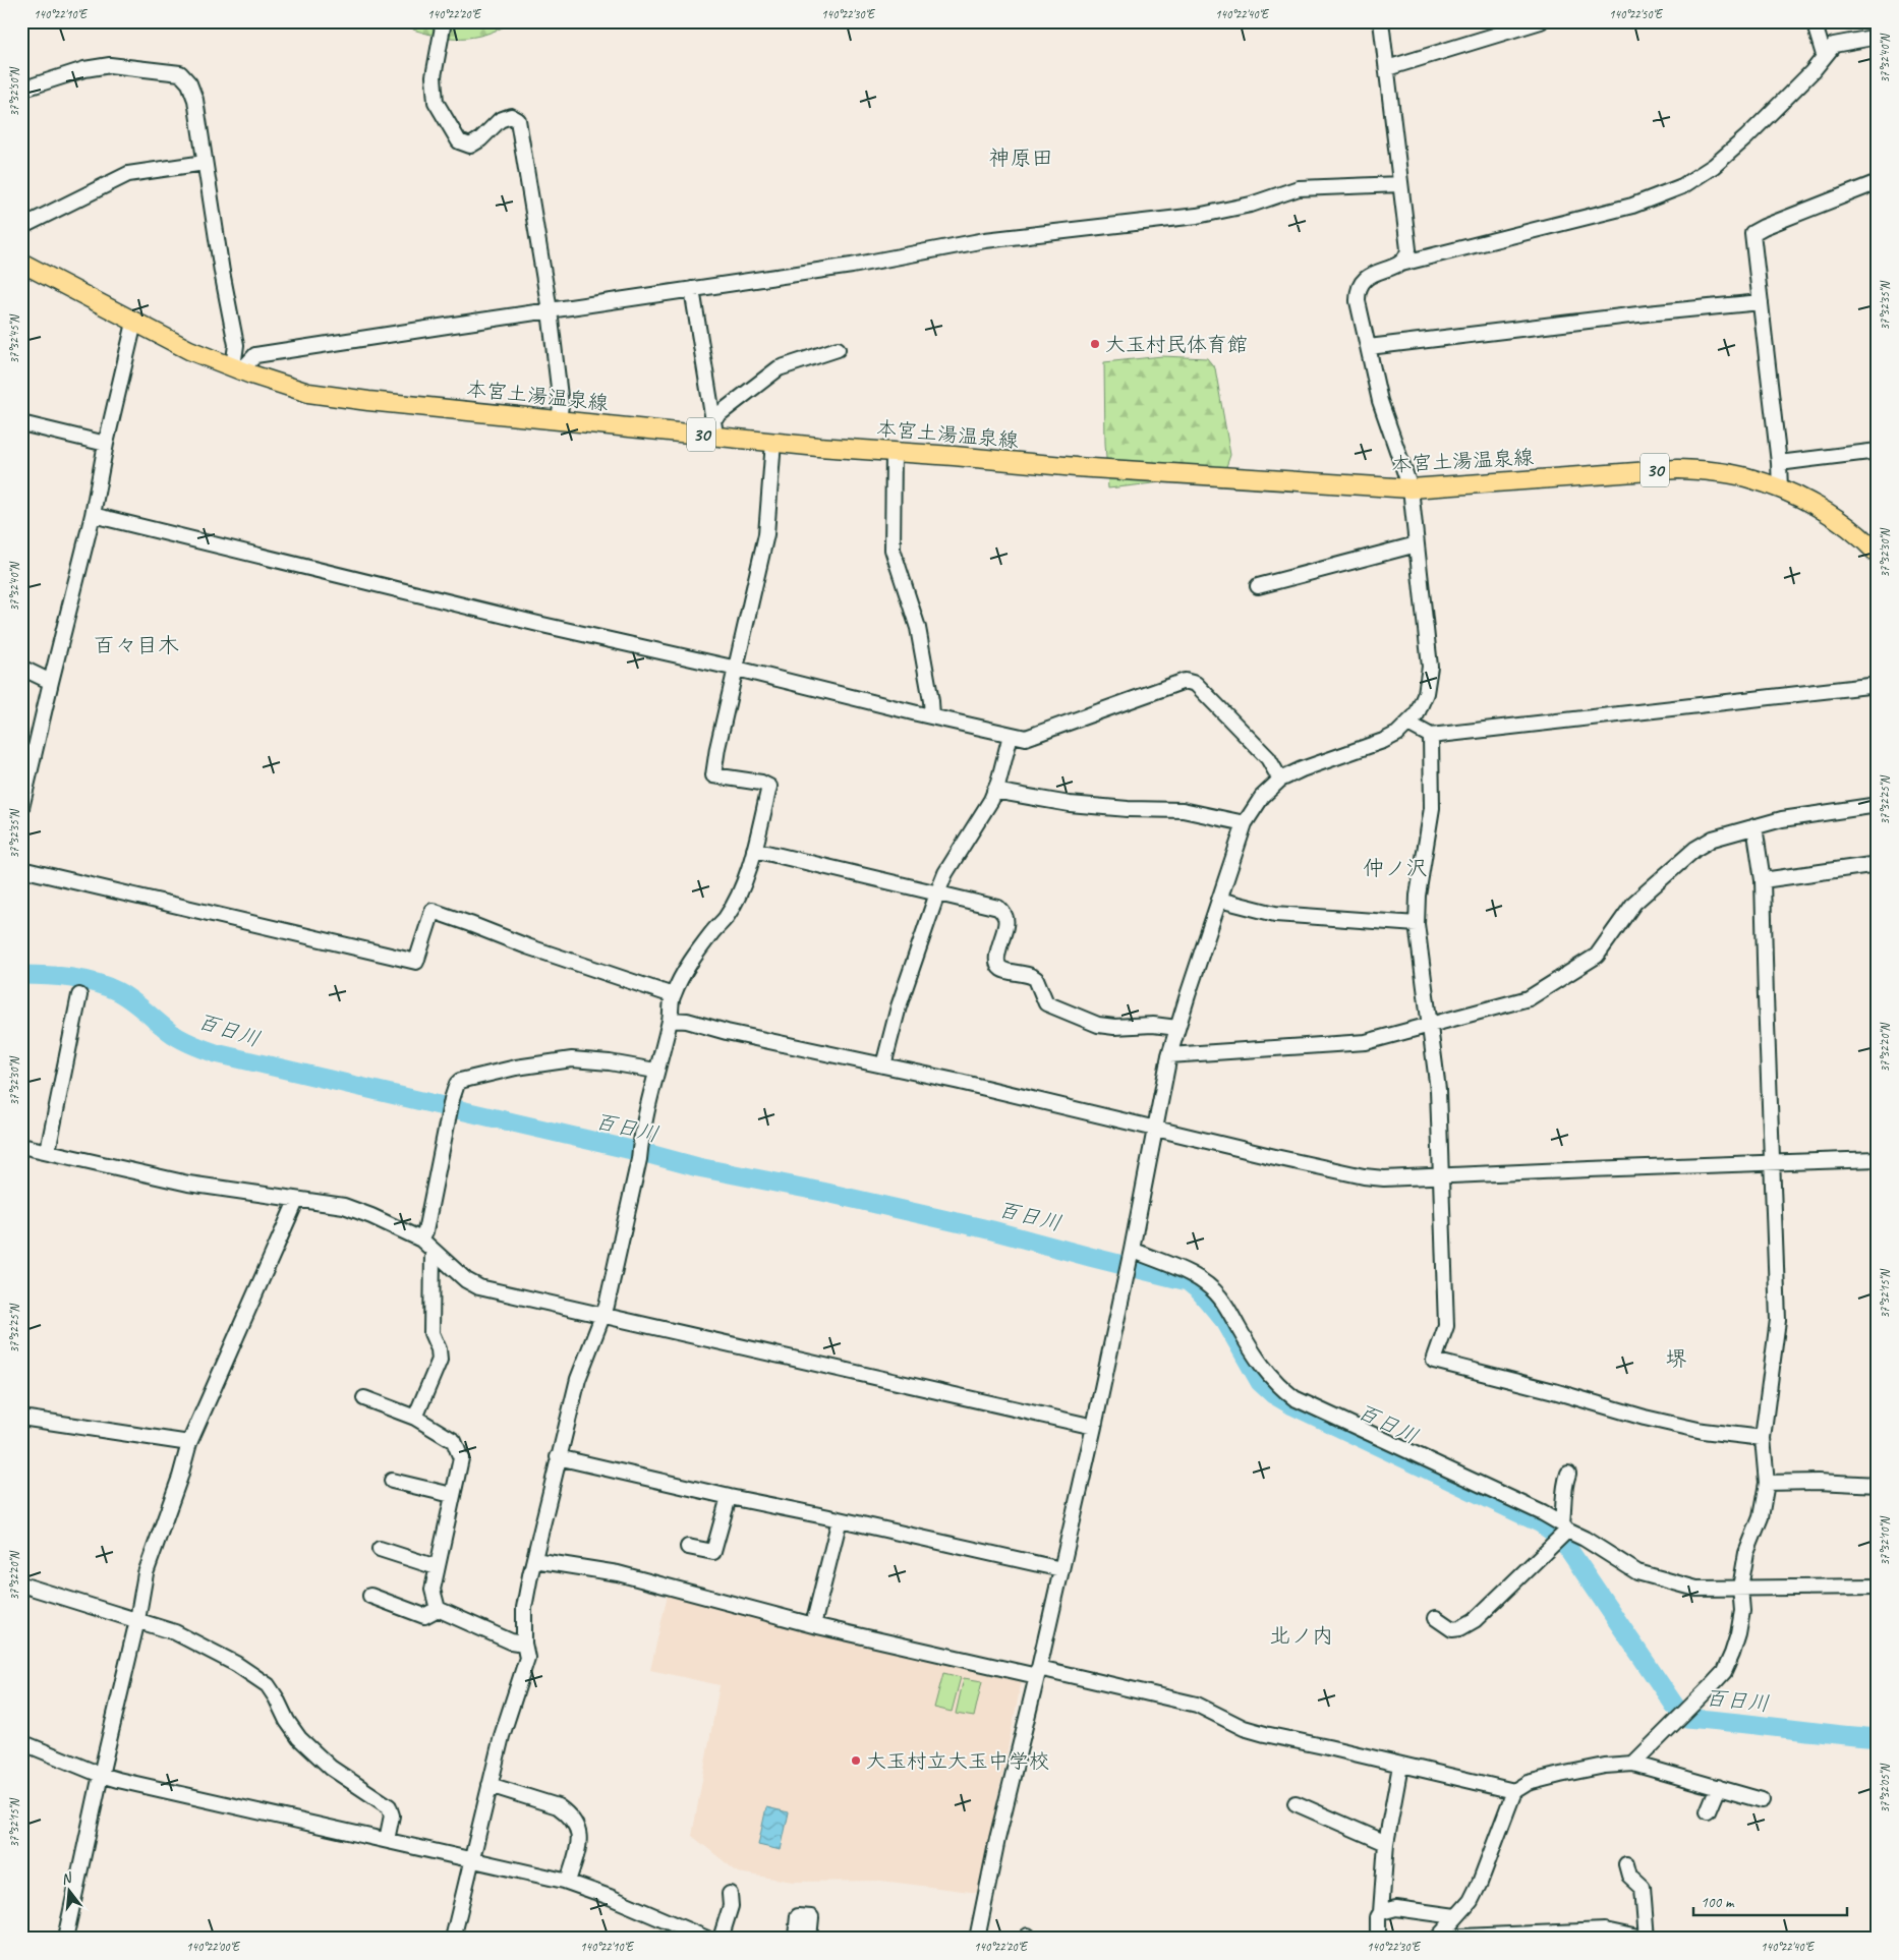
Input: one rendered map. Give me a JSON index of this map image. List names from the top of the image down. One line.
{"streets":{"main road":["本宮土湯温泉線","30"]},"districts":["神原田","百々目木","仲ノ沢","堺","北ノ内"],"water":["百日川"],"places":["大玉村民体育館","大玉村立大玉中学校"],"scale_bar":"100 m","north":"top","coordinates":["140°22'10\"E","140°22'20\"E","140°22'30\"E","140°22'40\"E","140°22'50\"E","37°32'40\"N","37°32'50\"N","37°32'35\"N","37°32'45\"N","37°32'30\"N","37°32'25\"N","37°32'20\"N","37°32'15\"N","37°32'10\"N","37°32'05\"N","140°22'00\"E"]}
